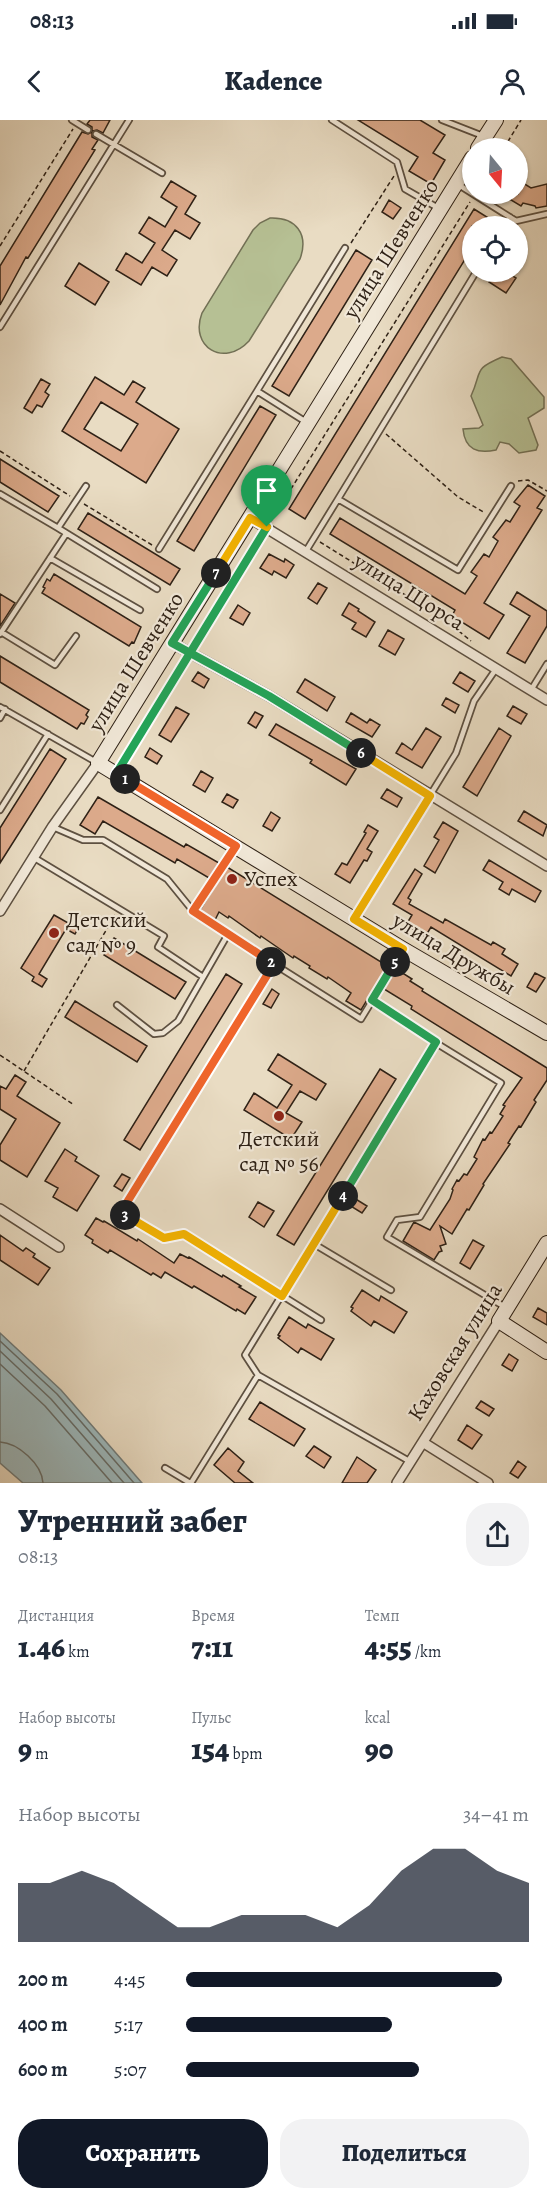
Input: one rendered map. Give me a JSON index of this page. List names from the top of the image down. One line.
{"streets":{"street":["улица Шевченко","улица Щорса","улица Дружбы","Каховская улица"]},"crossings":[["улица Шевченко","улица Щорса"],["улица Шевченко","улица Дружбы"]],"places":["Успех","Детский сад № 9","Детский сад № 56"],"north":"bottom","page":{"status":"08:13","header":"Kadence","pins":["7","6","1","2","5","4","3"],"heading":["Утренний забег","08:13"],"stats":[["Дистанция","1.46 km"],["Время","7:11"],["Темп","4:55 /km"],["Набор высоты","9 m"],["Пульс","154 bpm"],["kcal","90"]],"chart":["Набор высоты","34–41 m"],"list":[{"name":"200 m","note":"4:45"},{"name":"400 m","note":"5:17"},{"name":"600 m","note":"5:07"}],"buttons":["Сохранить","Поделиться"]}}
